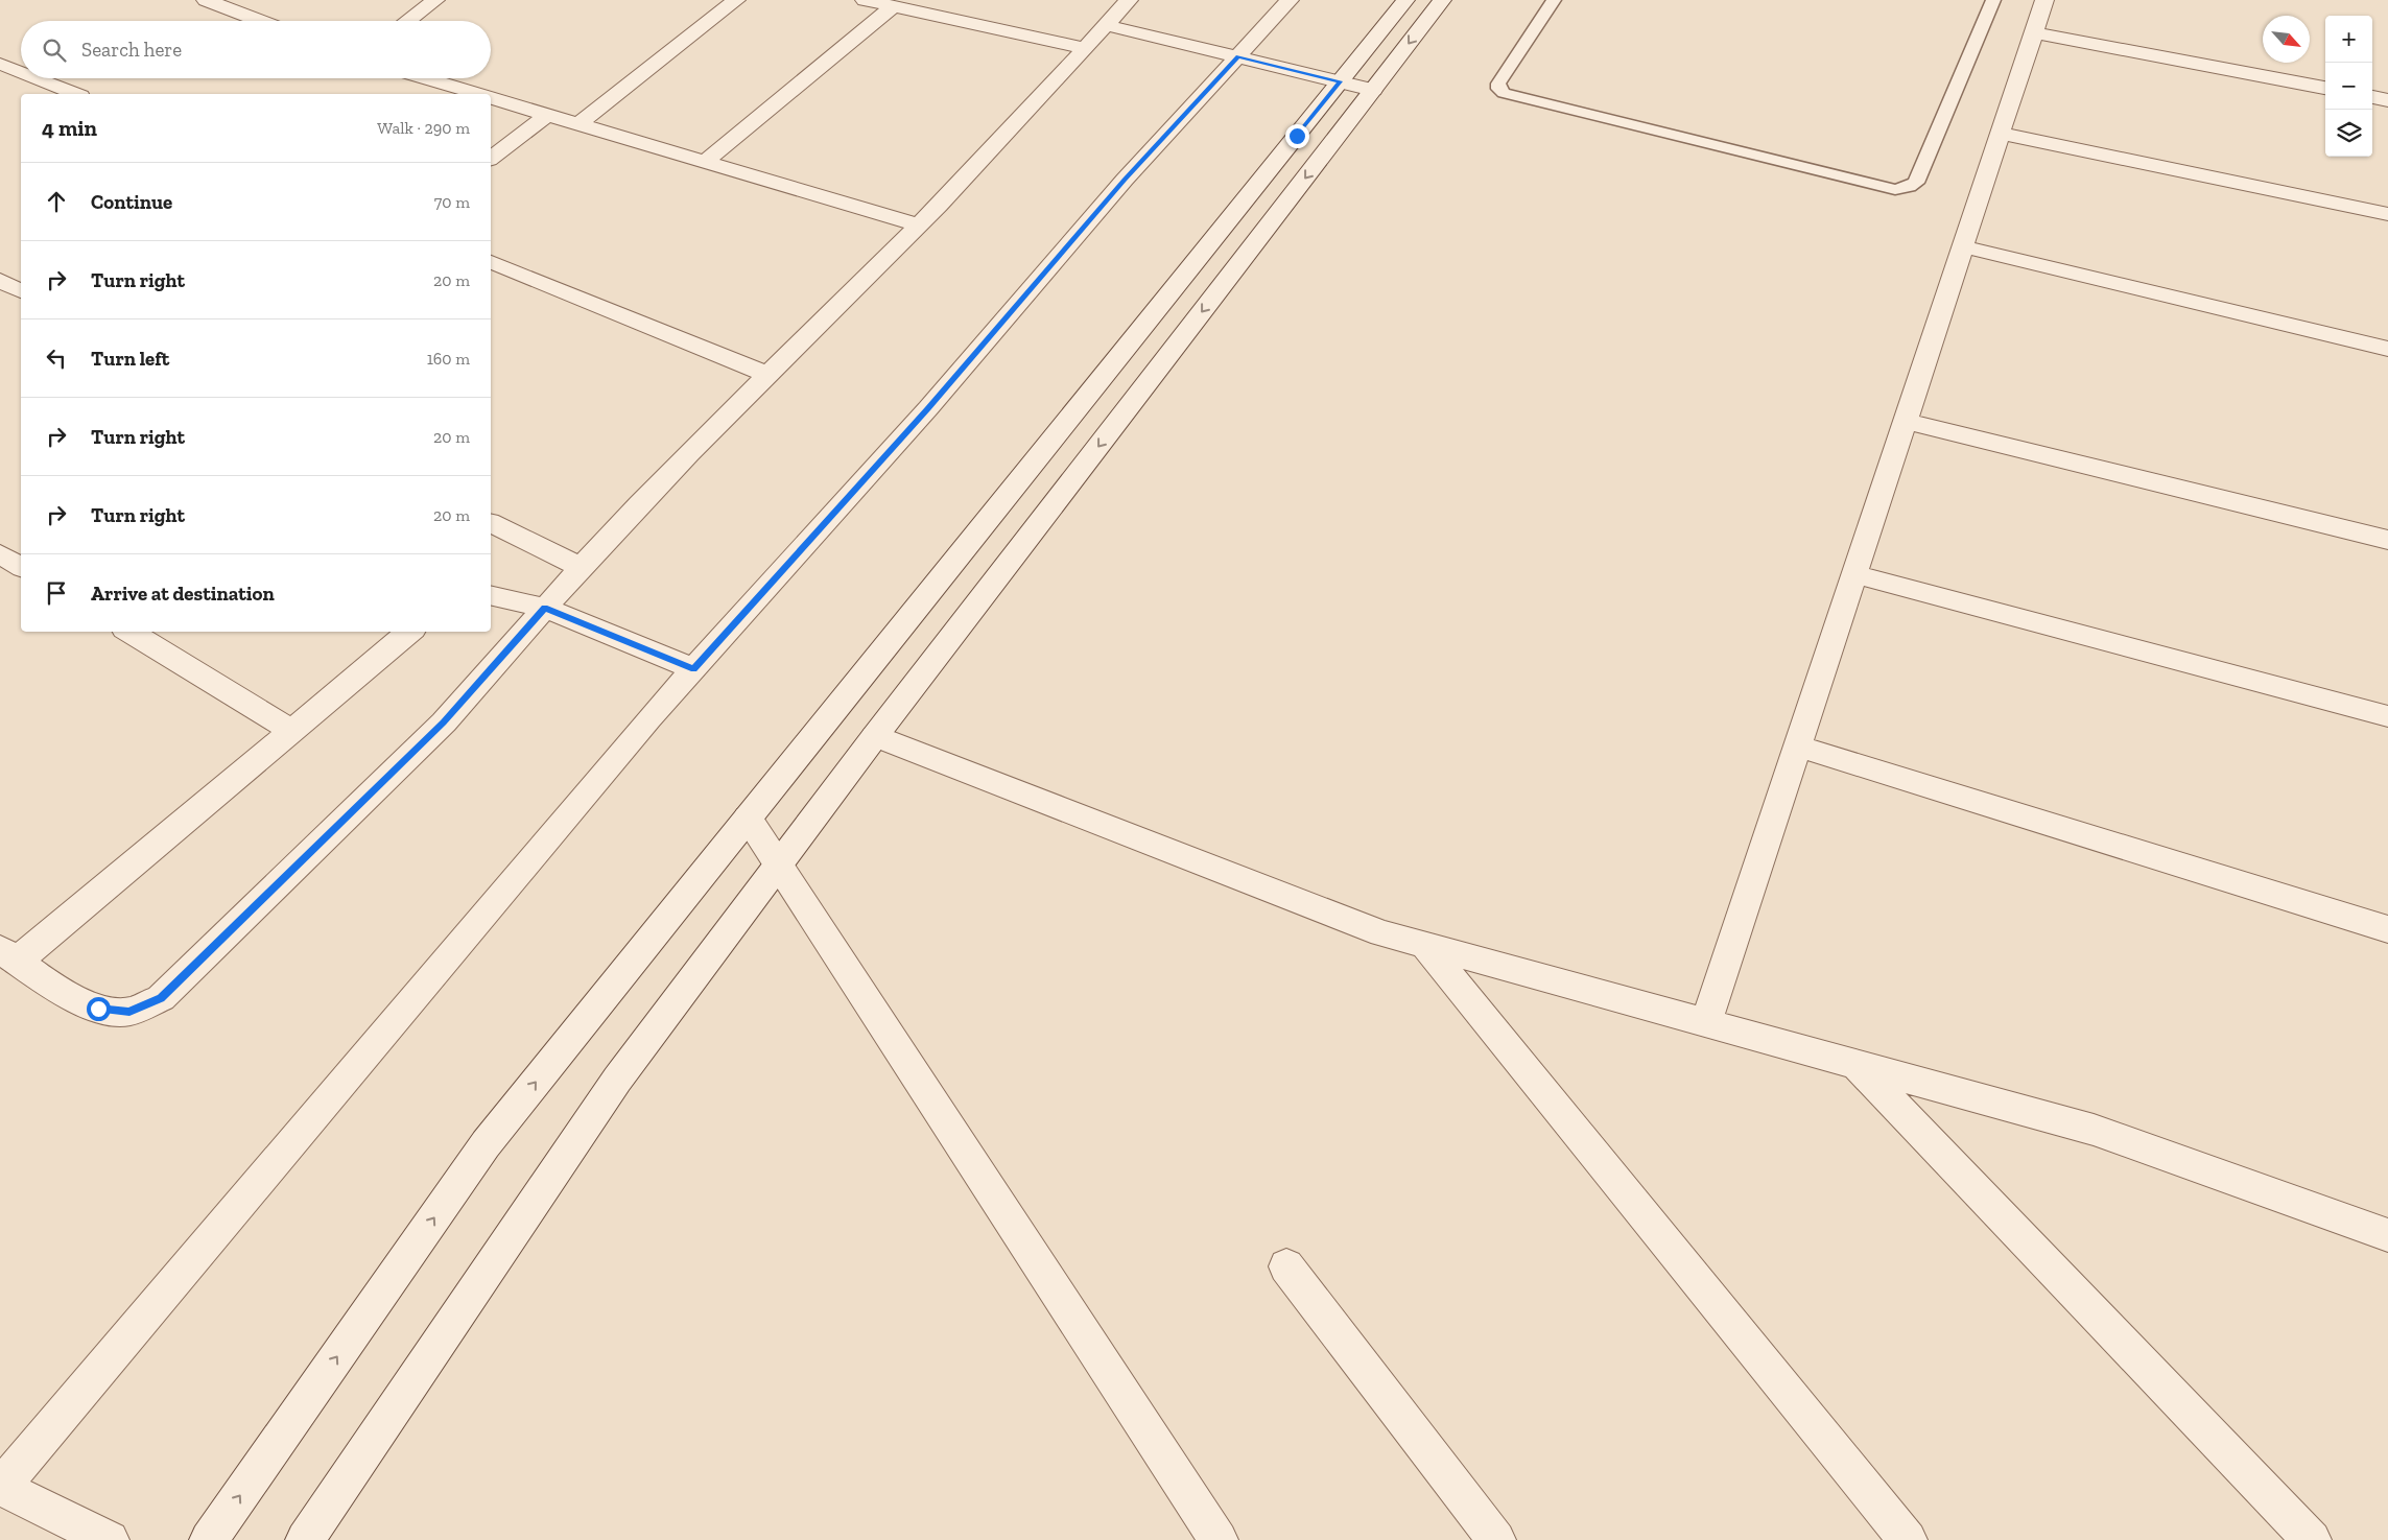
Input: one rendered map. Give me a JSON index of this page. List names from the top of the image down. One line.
{"north":"bottom right","page":{"map_buttons":["+","−"],"search":"Search here","heading":["4 min","Walk · 290 m"],"list":[["Continue","70 m"],["Turn right","20 m"],["Turn left","160 m"],["Turn right","20 m"],["Turn right","20 m"],"Arrive at destination"]}}
